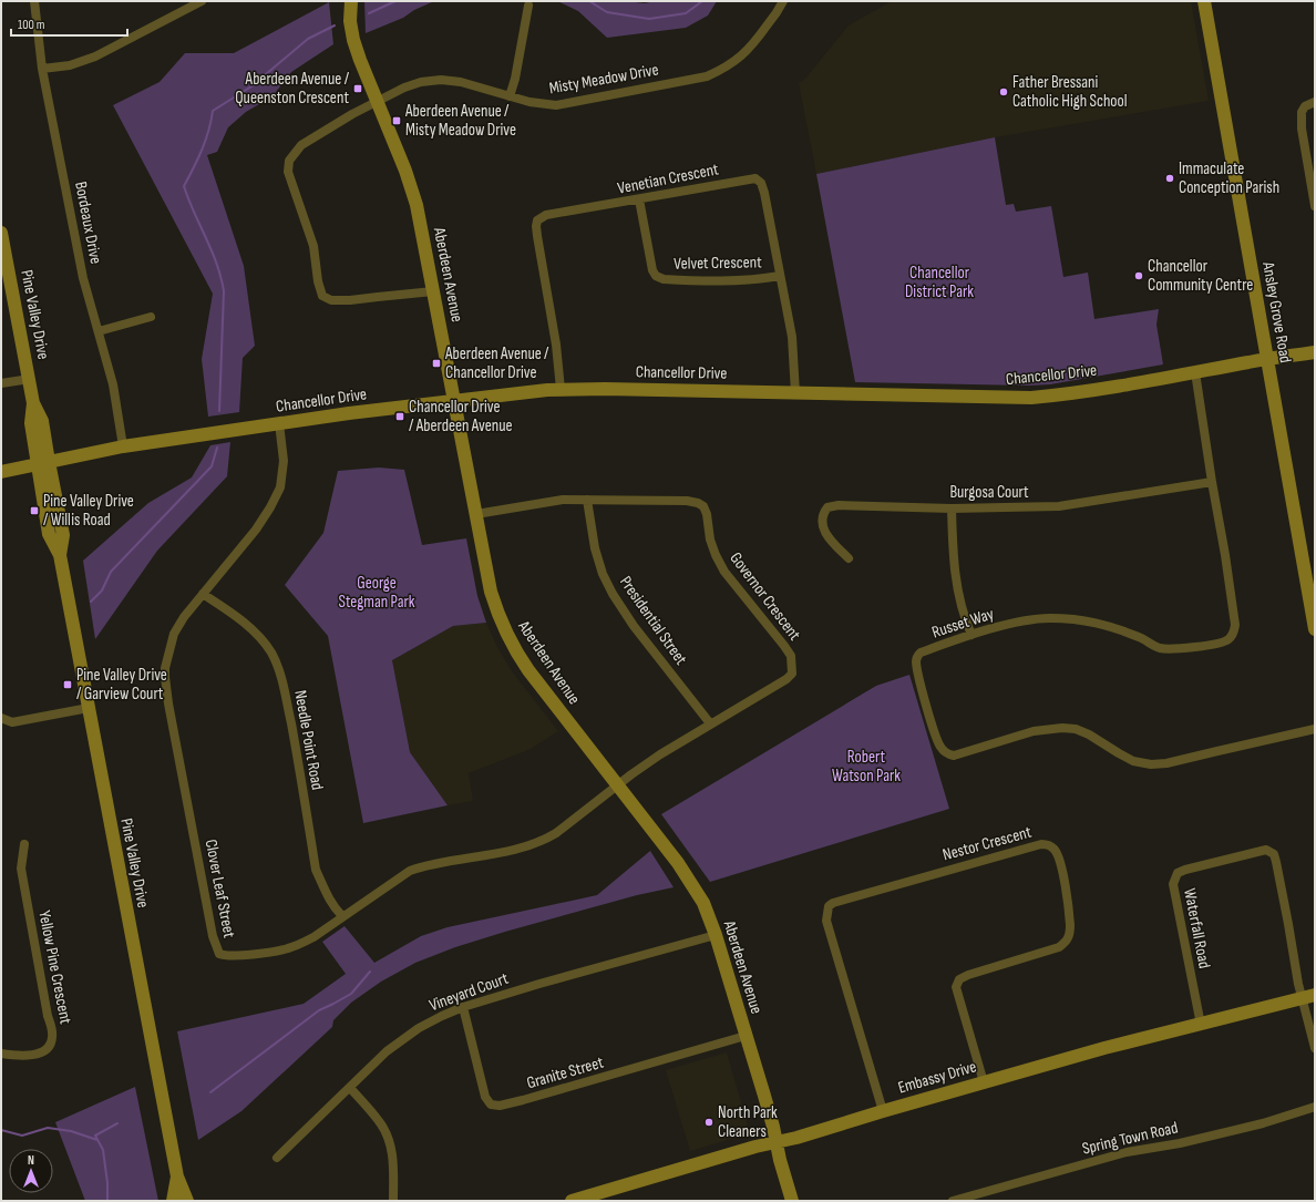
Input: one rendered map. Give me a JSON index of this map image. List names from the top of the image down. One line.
{"streets":{"street":["Misty Meadow Drive","Venetian Crescent","Bordeaux Drive","Velvet Crescent","Aberdeen Avenue","Ansley Grove Road","Pine Valley Drive","Chancellor Drive","Burgosa Court","Governor Crescent","Presidential Street","Russet Way","Needle Point Road","Nestor Crescent","Clover Leaf Street","Waterfall Road","Yellow Pine Crescent","Vineyard Court","Granite Street","Embassy Drive","Spring Town Road"]},"crossings":[["Misty Meadow Drive","Aberdeen Avenue"],["Venetian Crescent","Velvet Crescent"],["Venetian Crescent","Chancellor Drive"],["Bordeaux Drive","Chancellor Drive"],["Aberdeen Avenue","Chancellor Drive"],["Aberdeen Avenue","Governor Crescent"],["Aberdeen Avenue","Clover Leaf Street"],["Aberdeen Avenue","Vineyard Court"],["Aberdeen Avenue","Granite Street"],["Aberdeen Avenue","Embassy Drive"],["Ansley Grove Road","Chancellor Drive"],["Pine Valley Drive","Chancellor Drive"],["Chancellor Drive","Russet Way"],["Chancellor Drive","Clover Leaf Street"],["Burgosa Court","Russet Way"],["Governor Crescent","Presidential Street"],["Governor Crescent","Clover Leaf Street"],["Needle Point Road","Clover Leaf Street"],["Nestor Crescent","Embassy Drive"],["Waterfall Road","Embassy Drive"],["Vineyard Court","Granite Street"]],"parks":["Chancellor District Park","George Stegman Park","Robert Watson Park"],"places":{"transit":["Aberdeen Avenue / Queenston Crescent","Aberdeen Avenue / Misty Meadow Drive","Aberdeen Avenue / Chancellor Drive","Chancellor Drive / Aberdeen Avenue","Pine Valley Drive / Willis Road","Pine Valley Drive / Garview Court"],"other":["Father Bressani Catholic High School","Immaculate Conception Parish","Chancellor Community Centre","North Park Cleaners"]},"scale_bar":"100 m","north":"top"}
